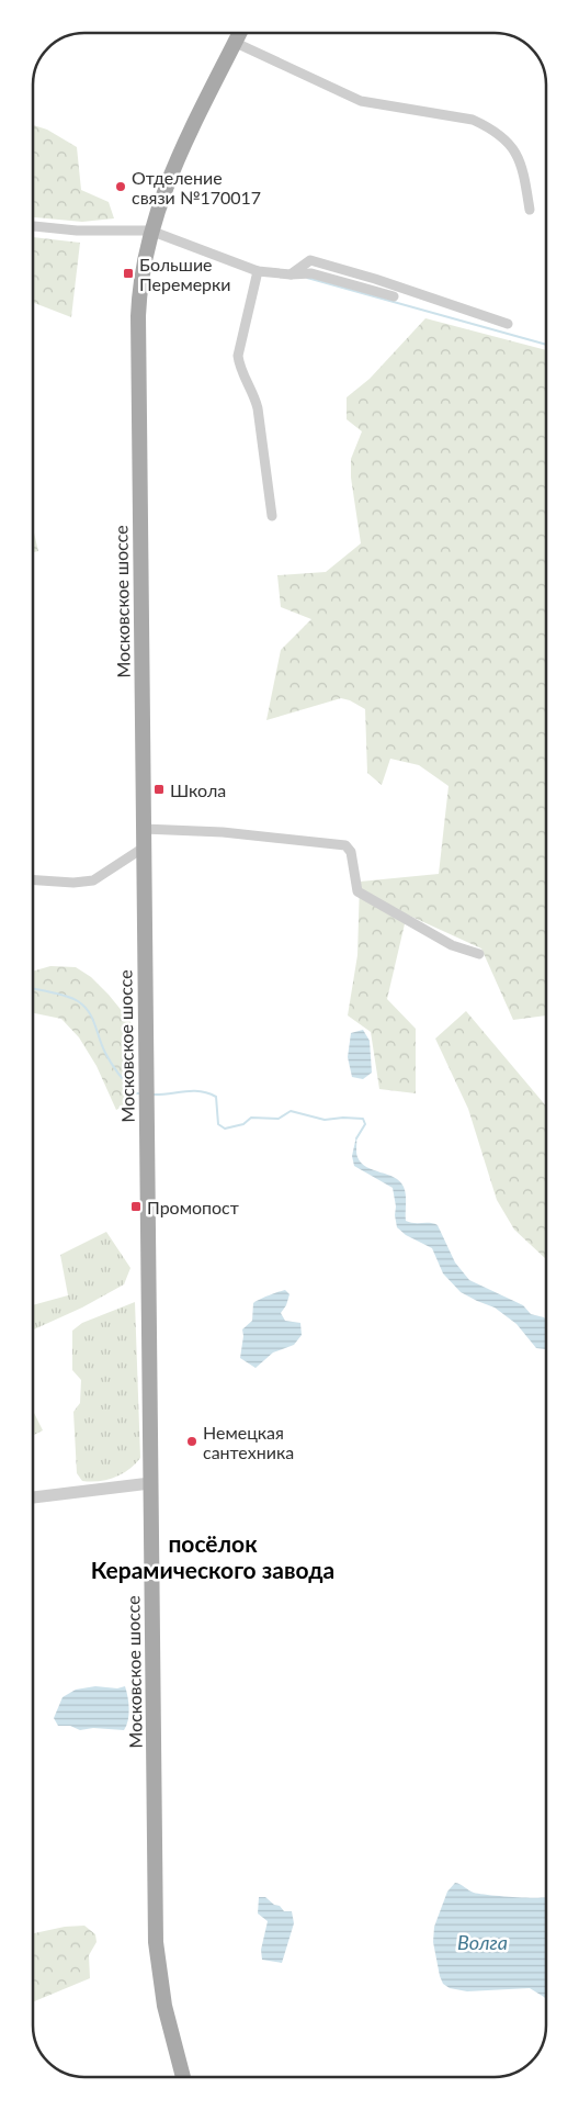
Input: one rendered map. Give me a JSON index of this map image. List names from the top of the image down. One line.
{"streets":{"main road":["Московское шоссе"]},"districts":["посёлок Керамического завода"],"water":["Волга"],"places":{"other":["Отделение связи №170017","Немецкая сантехника"],"transit":["Большие Перемерки","Школа","Промопост"]}}
